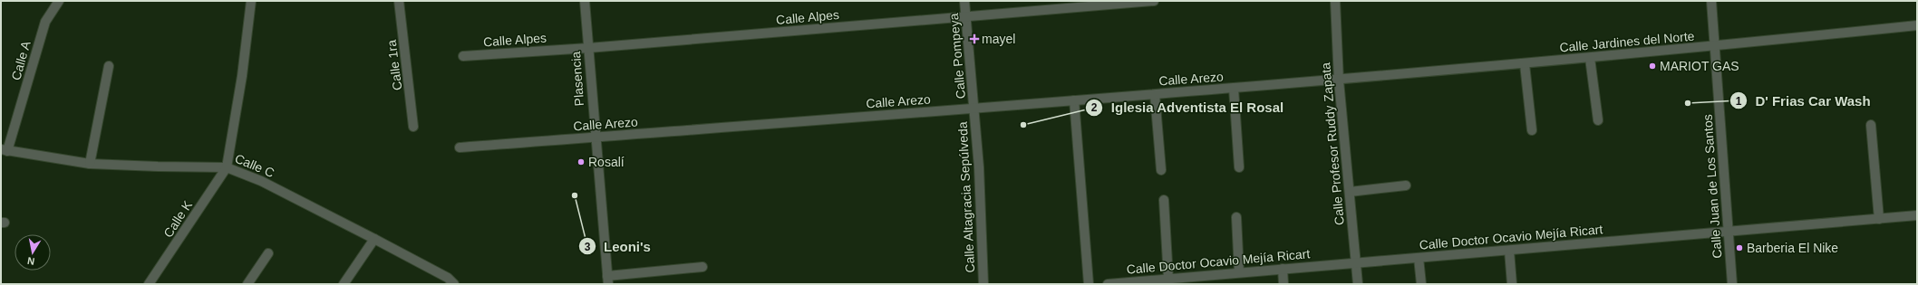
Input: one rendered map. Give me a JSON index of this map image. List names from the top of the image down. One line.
{"streets":{"street":["Calle Alpes","Calle Jardines del Norte","Calle Pompeya","Calle A","Calle 1ra","Plasencia","Calle Arezo","Calle Profesor Ruddy Zapata","Calle C","Calle Juan de Los Santos","Calle Altagracia Sepúlveda","Calle K","Calle Doctor Ocavio Mejía Ricart"]},"crossings":[["Calle Alpes","Calle Pompeya"],["Calle Alpes","Plasencia"],["Calle Jardines del Norte","Calle Arezo"],["Calle Jardines del Norte","Calle Profesor Ruddy Zapata"],["Calle Jardines del Norte","Calle Juan de Los Santos"],["Calle Pompeya","Calle Arezo"],["Calle Pompeya","Calle Altagracia Sepúlveda"],["Calle A","Calle C"],["Plasencia","Calle Arezo"],["Calle Arezo","Calle Profesor Ruddy Zapata"],["Calle Arezo","Calle Altagracia Sepúlveda"],["Calle Profesor Ruddy Zapata","Calle Doctor Ocavio Mejía Ricart"],["Calle C","Calle K"],["Calle Juan de Los Santos","Calle Doctor Ocavio Mejía Ricart"]],"places":{"health":["mayel"],"other":["MARIOT GAS","D' Frias Car Wash","Iglesia Adventista El Rosal","Rosalí","Leoni's","Barberia El Nike"]},"north":"bottom"}
